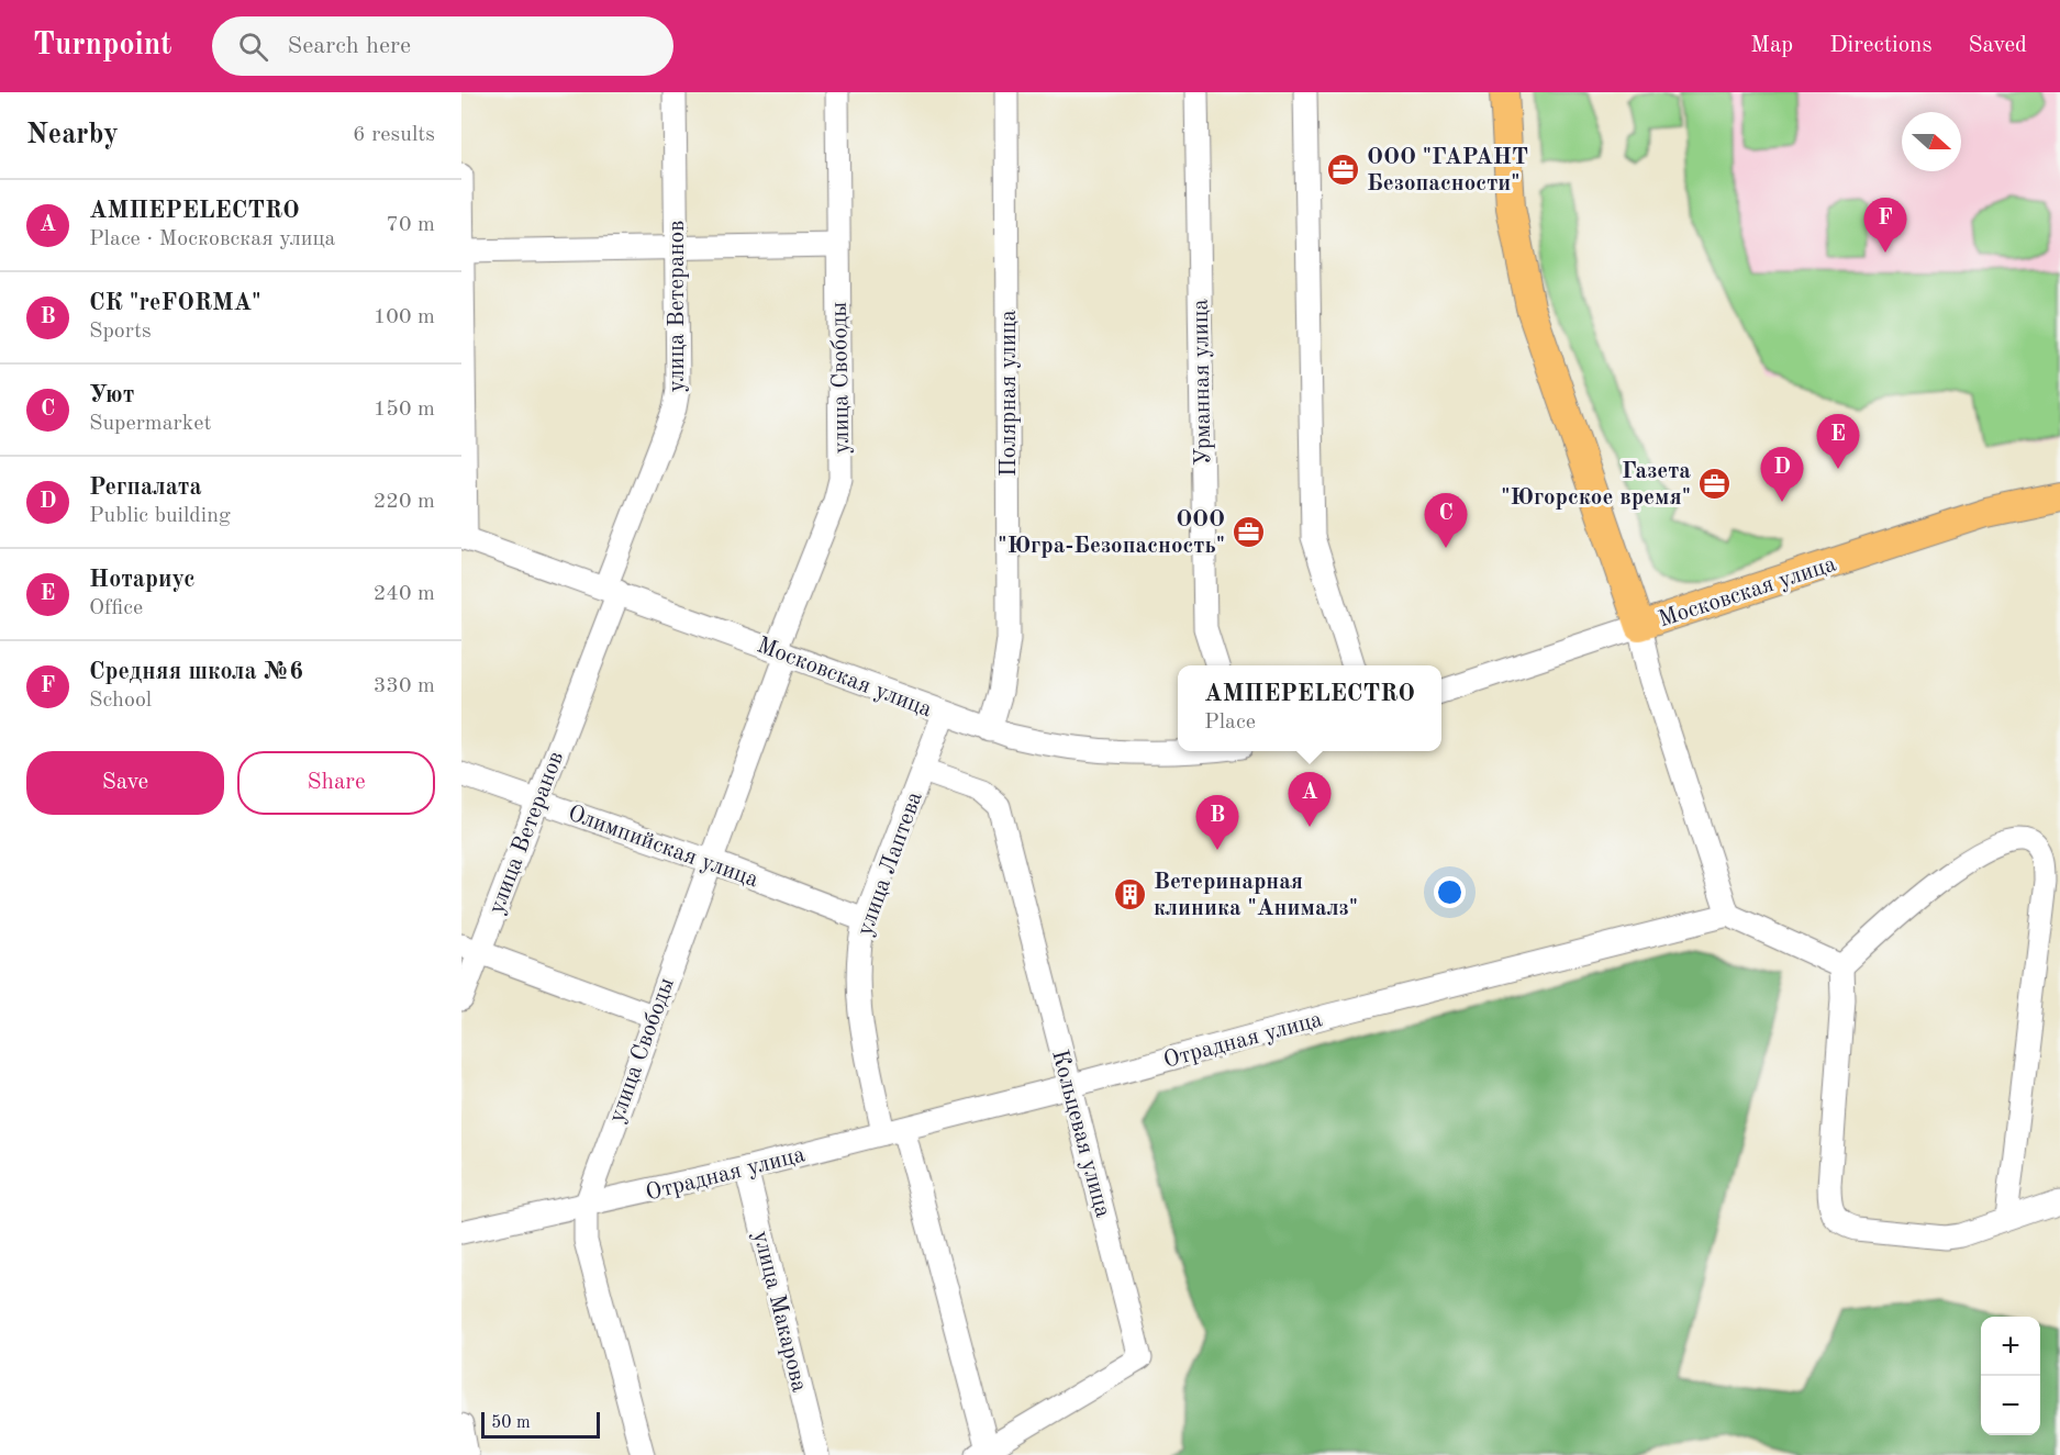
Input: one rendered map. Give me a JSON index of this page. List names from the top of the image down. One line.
{"streets":{"main road":["Московская улица"],"street":["улица Ветеранов","улица Свободы","Урманная улица","Полярная улица","Олимпийская улица","улица Лаптева","Отрадная улица","Кольцевая улица","улица Макарова"]},"crossings":[["улица Ветеранов","Московская улица"],["улица Ветеранов","Олимпийская улица"],["улица Свободы","Московская улица"],["улица Свободы","Олимпийская улица"],["улица Свободы","Отрадная улица"],["Полярная улица","Московская улица"],["Московская улица","улица Лаптева"],["Олимпийская улица","улица Лаптева"],["улица Лаптева","Отрадная улица"],["улица Лаптева","Кольцевая улица"],["Отрадная улица","Кольцевая улица"],["Отрадная улица","улица Макарова"]],"places":{"office":["ООО \"ГАРАНТ Безопасности\"","Газета \"Югорское время\"","ООО \"Югра-Безопасность\""],"building":["Ветеринарная клиника \"Анималз\""]},"scale_bar":"50 m","north":"right","page":{"header":"Turnpoint","search":"Search here","nav":["Map","Directions","Saved"],"heading":["Nearby","6 results"],"list":[{"mark":"A","name":"АМПЕРELECTRO","note":"Place · Московская улица","value":"70 m"},{"mark":"B","name":"СК \"reFORMA\"","note":"Sports","value":"100 m"},{"mark":"C","name":"Уют","note":"Supermarket","value":"150 m"},{"mark":"D","name":"Регпалата","note":"Public building","value":"220 m"},{"mark":"E","name":"Нотариус","note":"Office","value":"240 m"},{"mark":"F","name":"Средняя школа №6","note":"School","value":"330 m"}],"pins":["F","E","D","C","A","B"],"popup":["АМПЕРELECTRO","Place"],"buttons":["Save","Share"],"map_buttons":["+","−"],"scale":"50 m"}}
